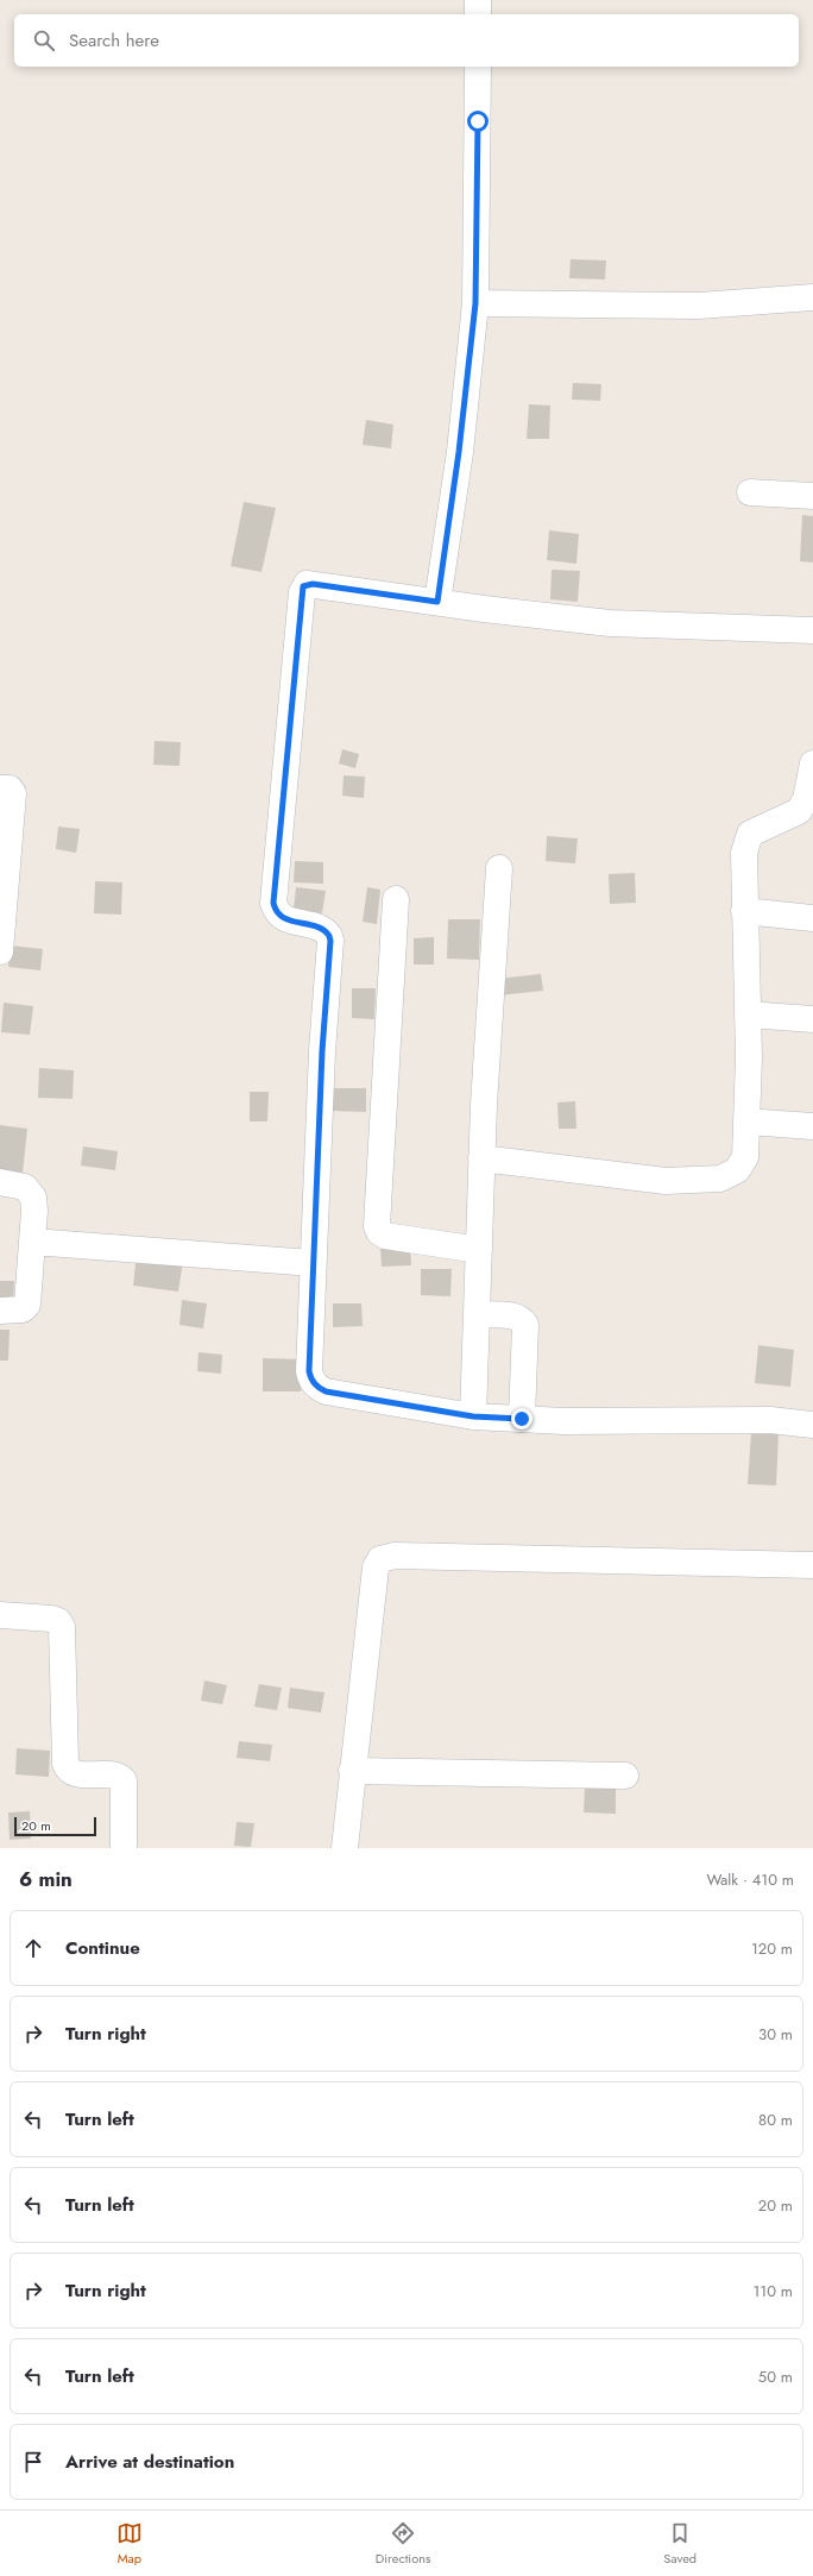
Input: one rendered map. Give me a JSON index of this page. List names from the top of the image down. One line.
{"scale_bar":"20 m","page":{"search":"Search here","scale":"20 m","heading":["6 min","Walk · 410 m"],"list":[["Continue","120 m"],["Turn right","30 m"],["Turn left","80 m"],["Turn left","20 m"],["Turn right","110 m"],["Turn left","50 m"],"Arrive at destination"],"nav":["Map","Directions","Saved"]}}
